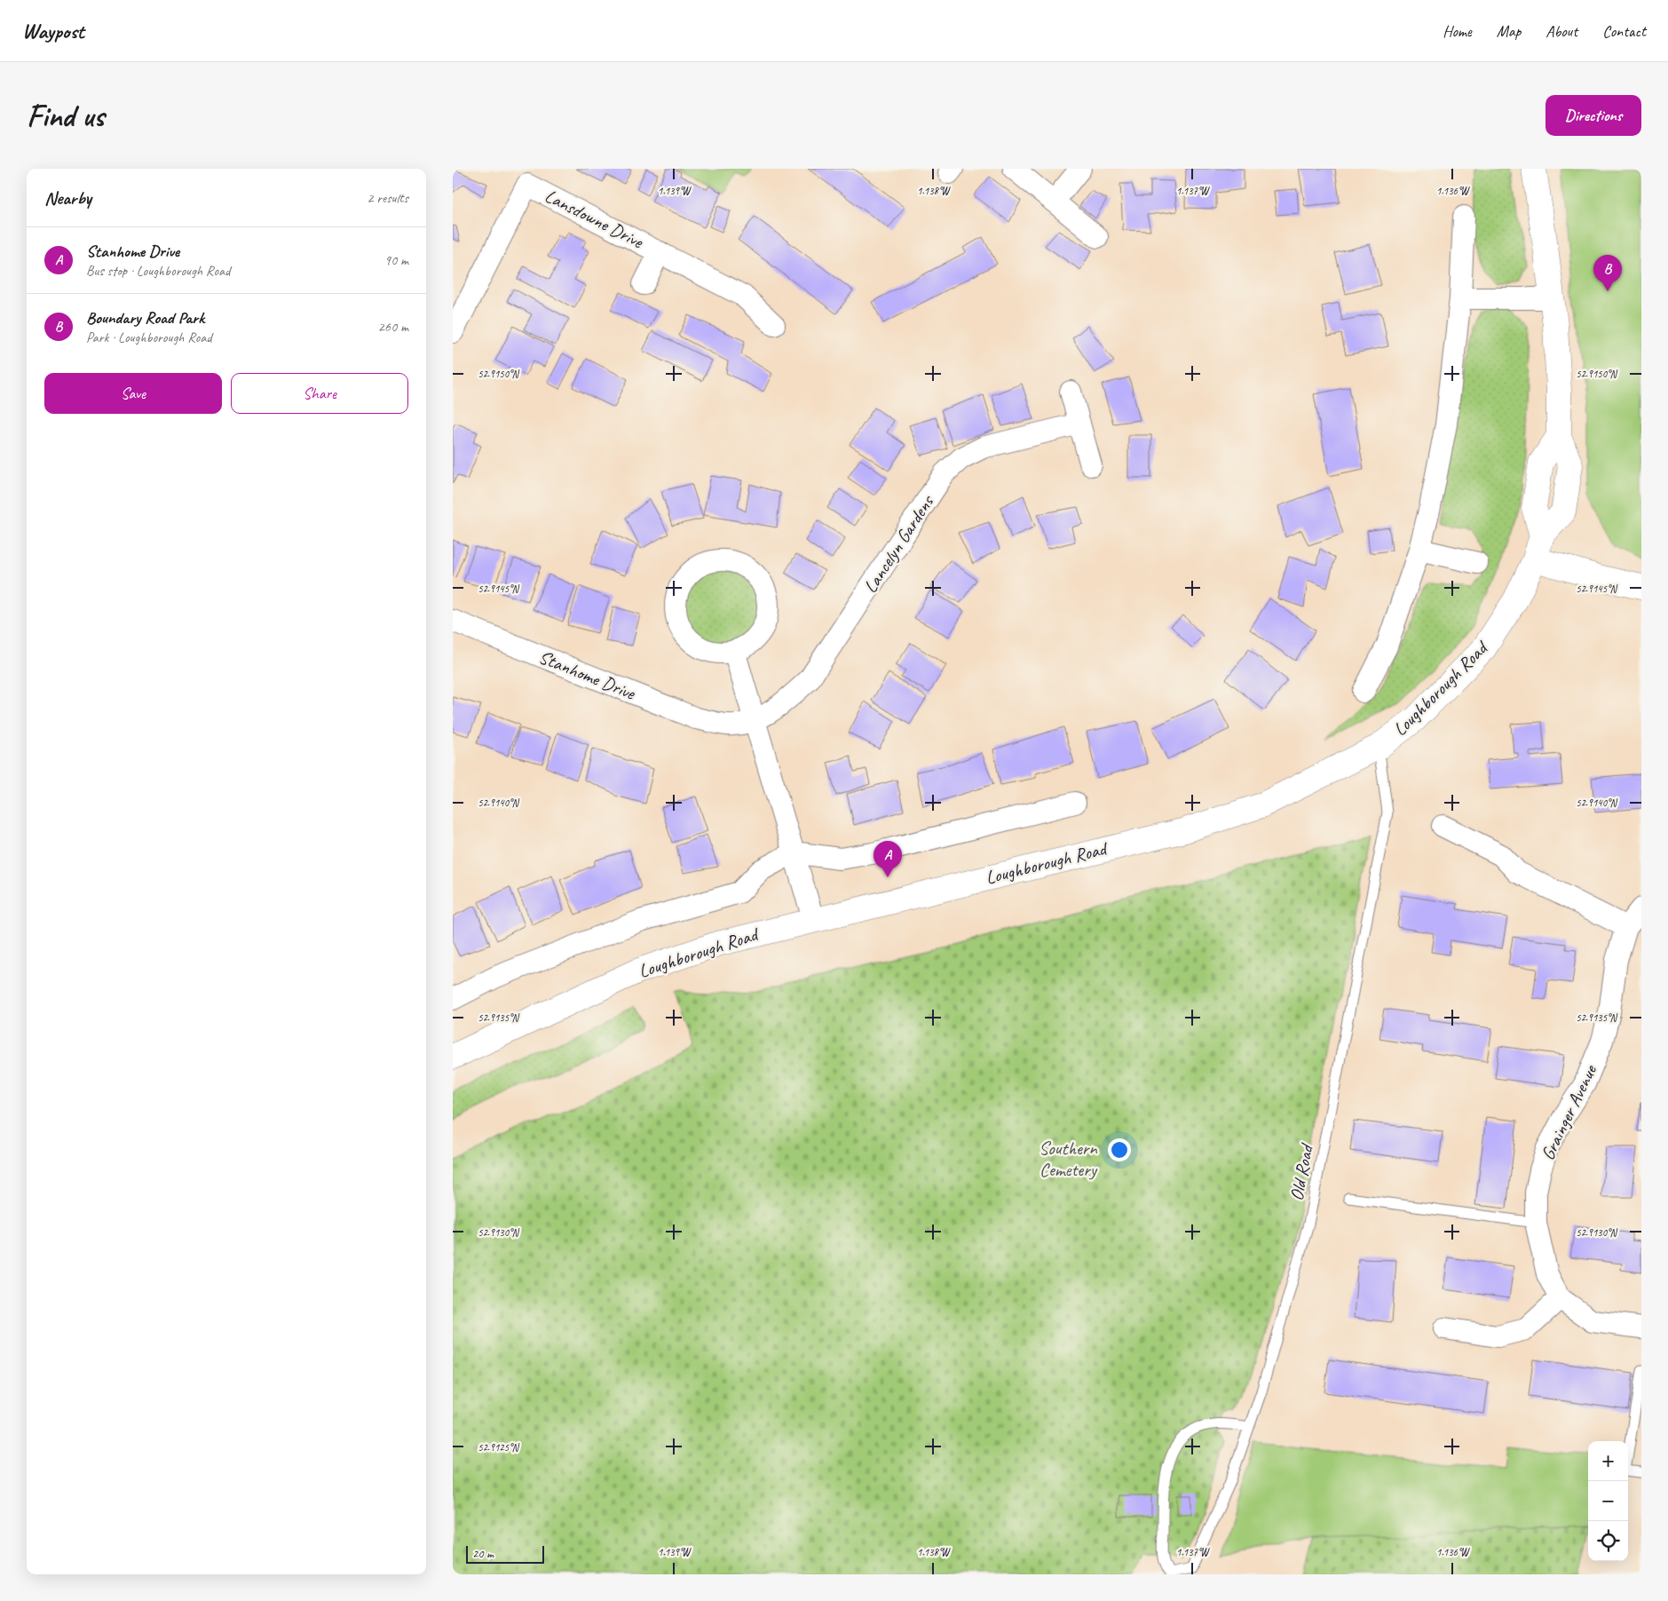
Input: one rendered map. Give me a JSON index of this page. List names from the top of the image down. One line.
{"streets":{"main road":["Loughborough Road"],"street":["Lansdowne Drive","Lancelyn Gardens","Stanhome Drive","Grainger Avenue"],"lane":["Old Road"]},"crossings":[["Lancelyn Gardens","Stanhome Drive"],["Loughborough Road","Old Road"]],"parks":["Southern Cemetery"],"scale_bar":"20 m","page":{"header":"Waypost","nav":["Home","Map","About","Contact"],"buttons":["Directions",["Save","Share"]],"title":"Find us","heading":["Nearby","2 results"],"list":[{"mark":"A","name":"Stanhome Drive","note":"Bus stop · Loughborough Road","value":"90 m"},{"mark":"B","name":"Boundary Road Park","note":"Park · Loughborough Road","value":"260 m"}],"pins":["B","A"],"map_buttons":["+","−"],"scale":"20 m"},"coordinates":["1.139°W","1.138°W","1.137°W","1.136°W","52.9150°N","52.9145°N","52.9140°N","52.9135°N","52.9130°N","52.9125°N"]}
